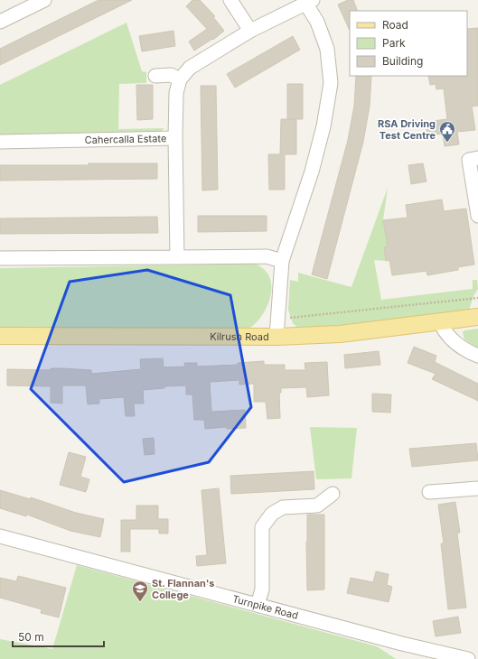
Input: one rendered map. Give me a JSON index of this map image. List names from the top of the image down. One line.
{"streets":{"main road":["Kilrush Road"],"street":["Cahercalla Estate","Turnpike Road"]},"places":{"public building":["RSA Driving Test Centre"],"school or university":["St. Flannan's College"]},"legend":["Road","Park","Building"],"scale_bar":"50 m"}
